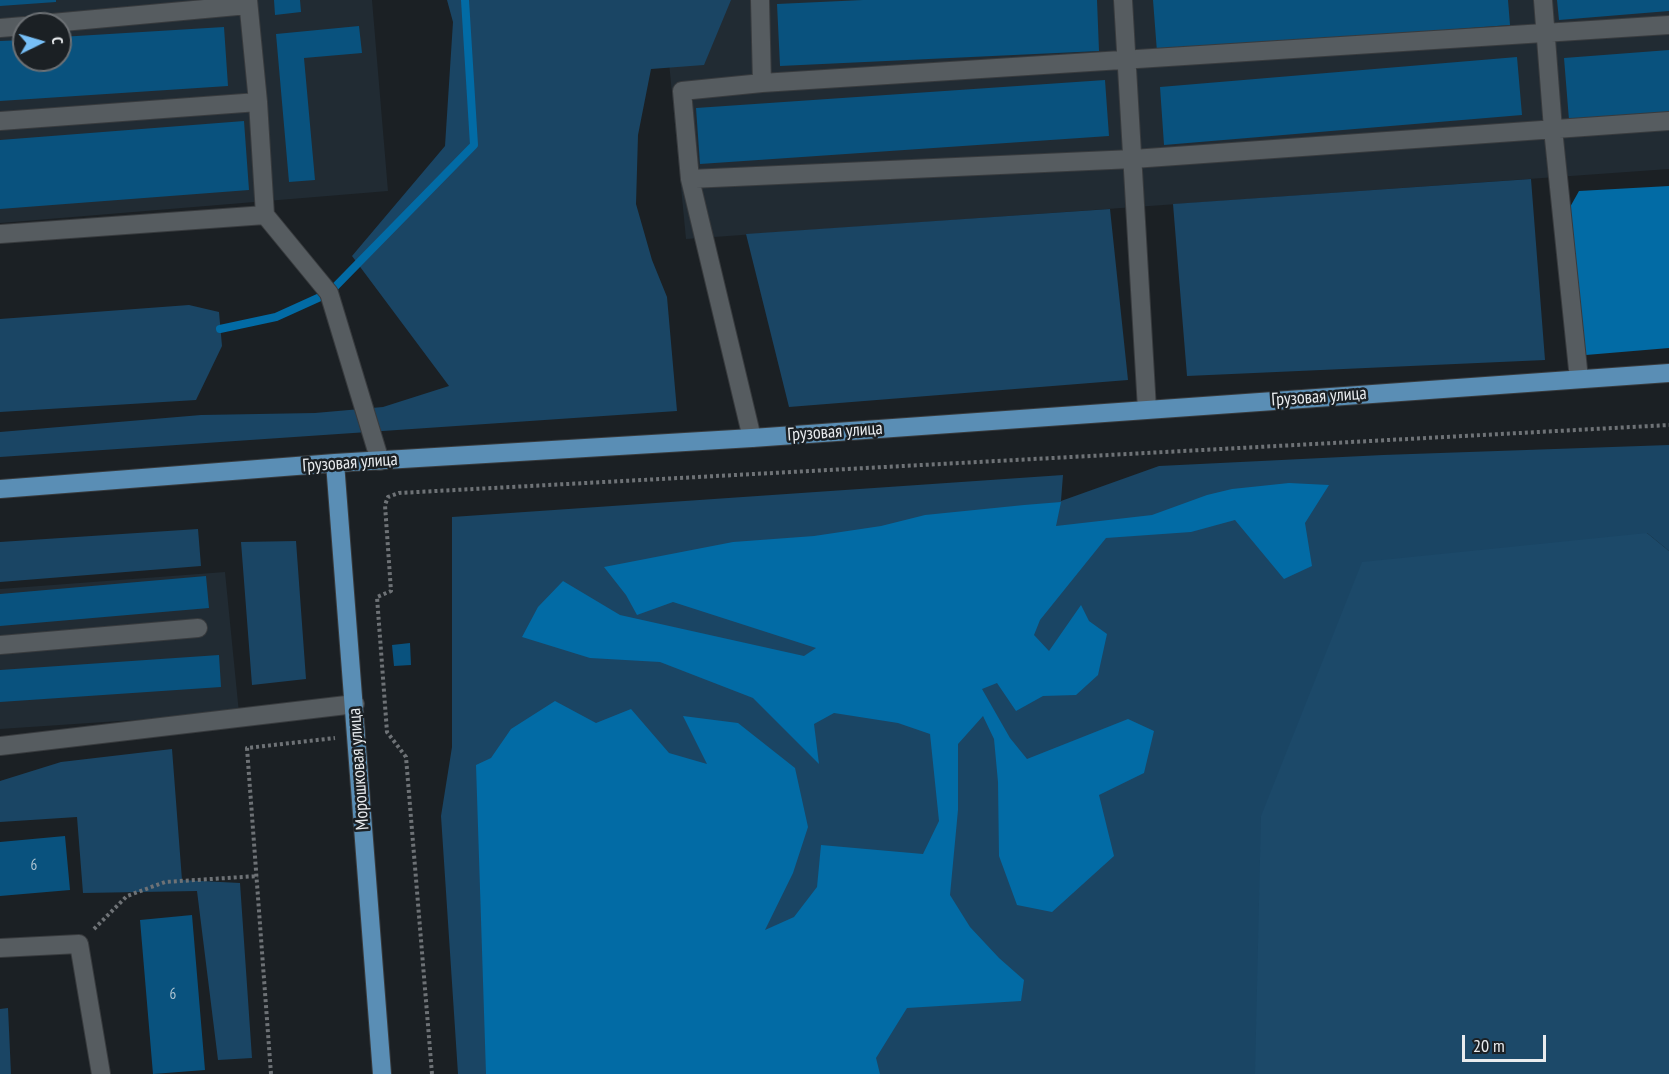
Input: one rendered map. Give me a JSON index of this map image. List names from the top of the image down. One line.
{"streets":{"main road":["Грузовая улица","Морошковая улица"]},"crossings":[["Грузовая улица","Морошковая улица"]],"house_numbers":["6","6"],"scale_bar":"20 m","north":"right"}
